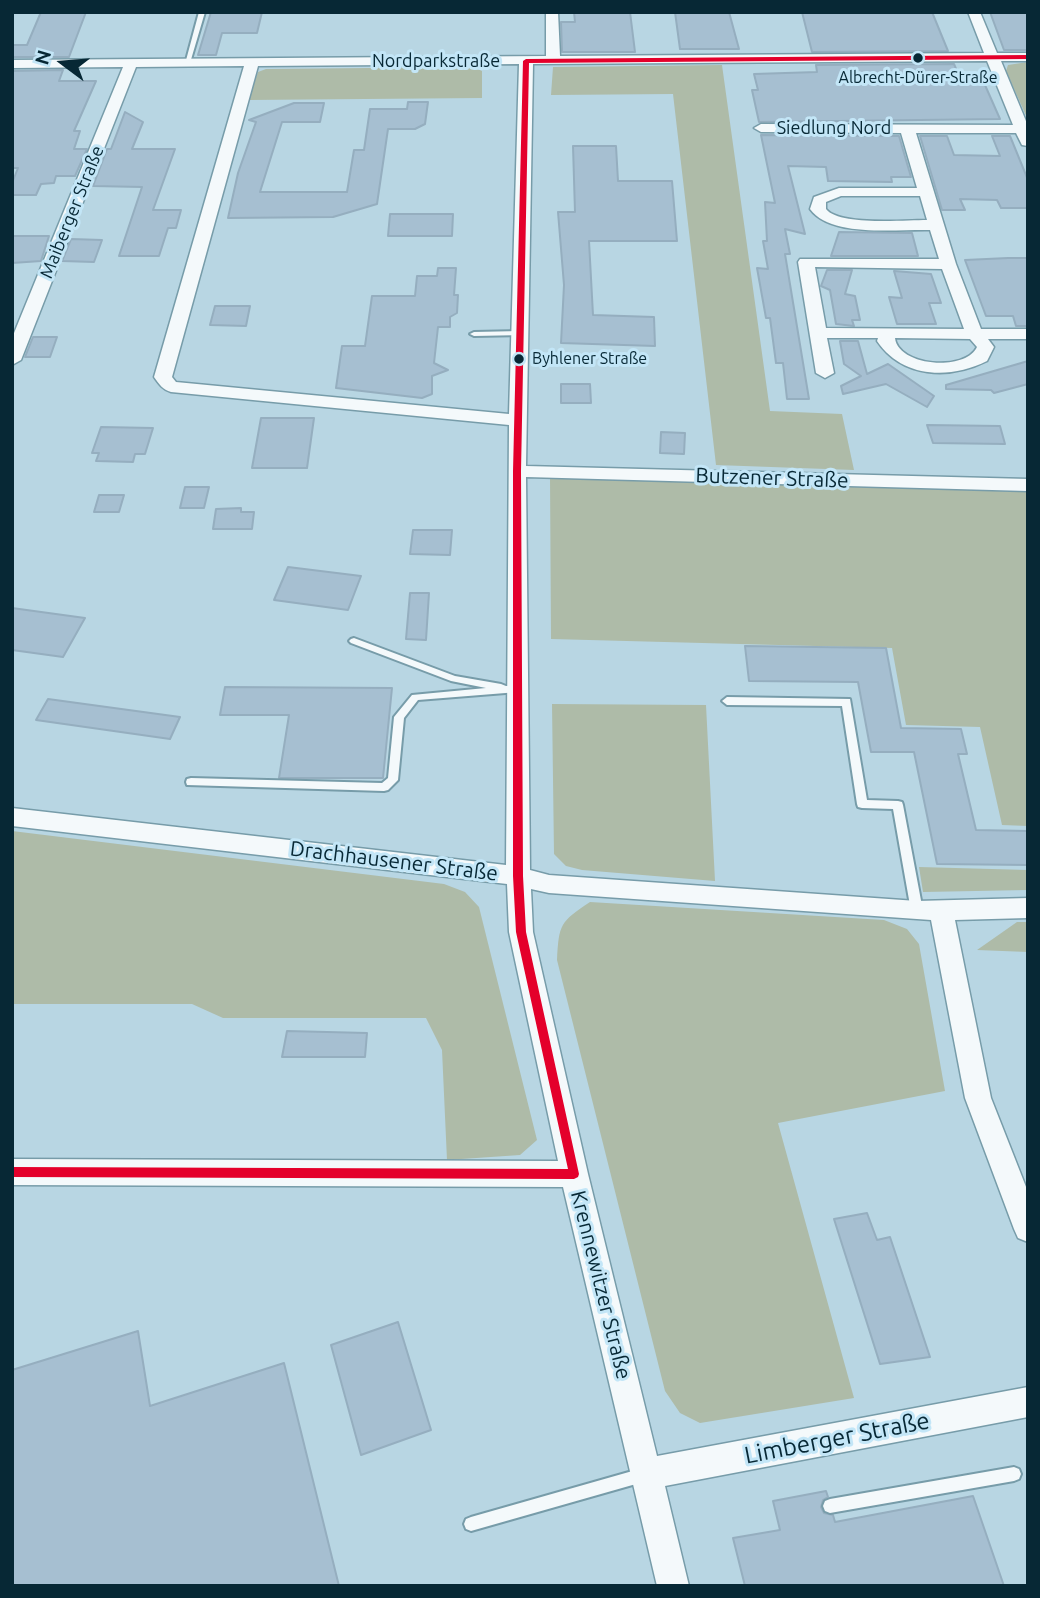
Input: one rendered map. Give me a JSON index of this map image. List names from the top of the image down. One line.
{"streets":{"street":["Nordparkstraße","Siedlung Nord","Maiberger Straße","Butzener Straße","Drachhausener Straße","Krennewitzer Straße","Limberger Straße"]},"crossings":[["Nordparkstraße","Maiberger Straße"],["Nordparkstraße","Krennewitzer Straße"],["Butzener Straße","Krennewitzer Straße"],["Drachhausener Straße","Krennewitzer Straße"],["Krennewitzer Straße","Limberger Straße"]],"places":["Albrecht-Dürer-Straße","Byhlener Straße"],"north":"left"}
